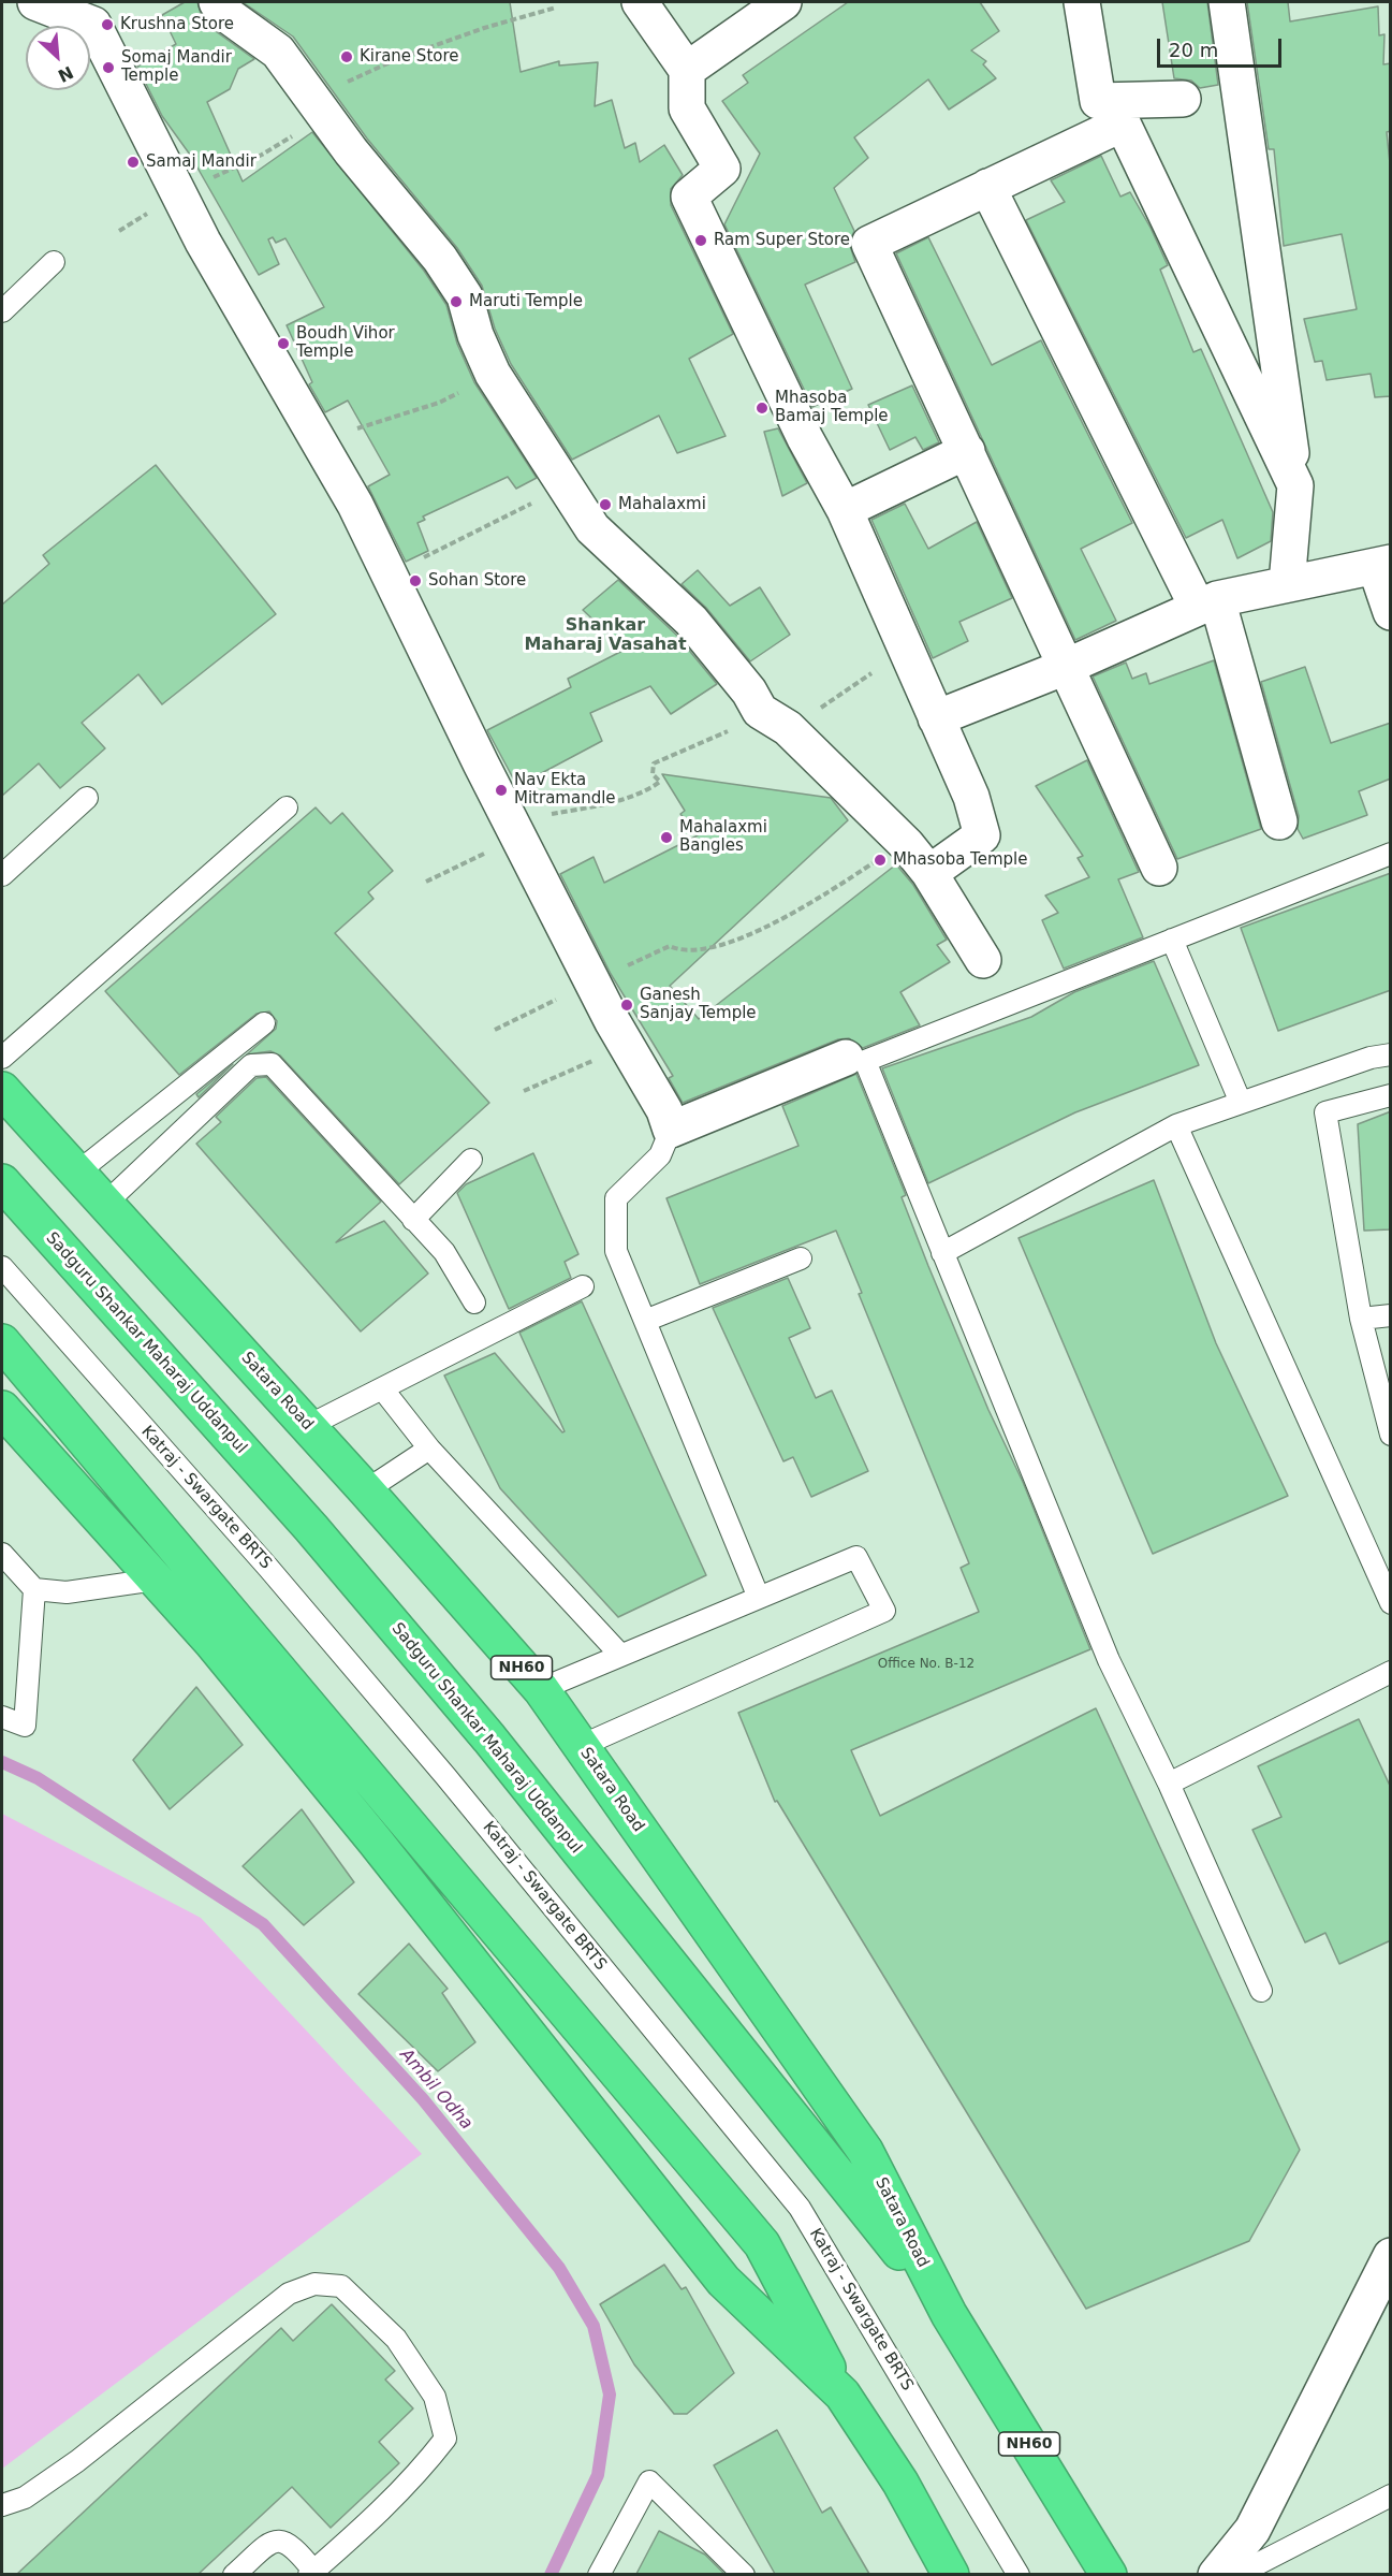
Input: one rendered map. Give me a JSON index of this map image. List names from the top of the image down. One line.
{"streets":{"highway":["Sadguru Shankar Maharaj Uddanpul","Satara Road","NH60"],"lane":["Katraj - Swargate BRTS"]},"crossings":[["Sadguru Shankar Maharaj Uddanpul","Satara Road"]],"districts":["Shankar Maharaj Vasahat"],"water":["Ambil Odha"],"places":["Krushna Store","Kirane Store","Somaj Mandir Temple","Samaj Mandir","Ram Super Store","Maruti Temple","Boudh Vihor Temple","Mhasoba Bamaj Temple","Mahalaxmi","Sohan Store","Nav Ekta Mitramandle","Mahalaxmi Bangles","Mhasoba Temple","Ganesh Sanjay Temple"],"house_numbers":["Office No. B-12"],"scale_bar":"20 m","north":"bottom right"}
